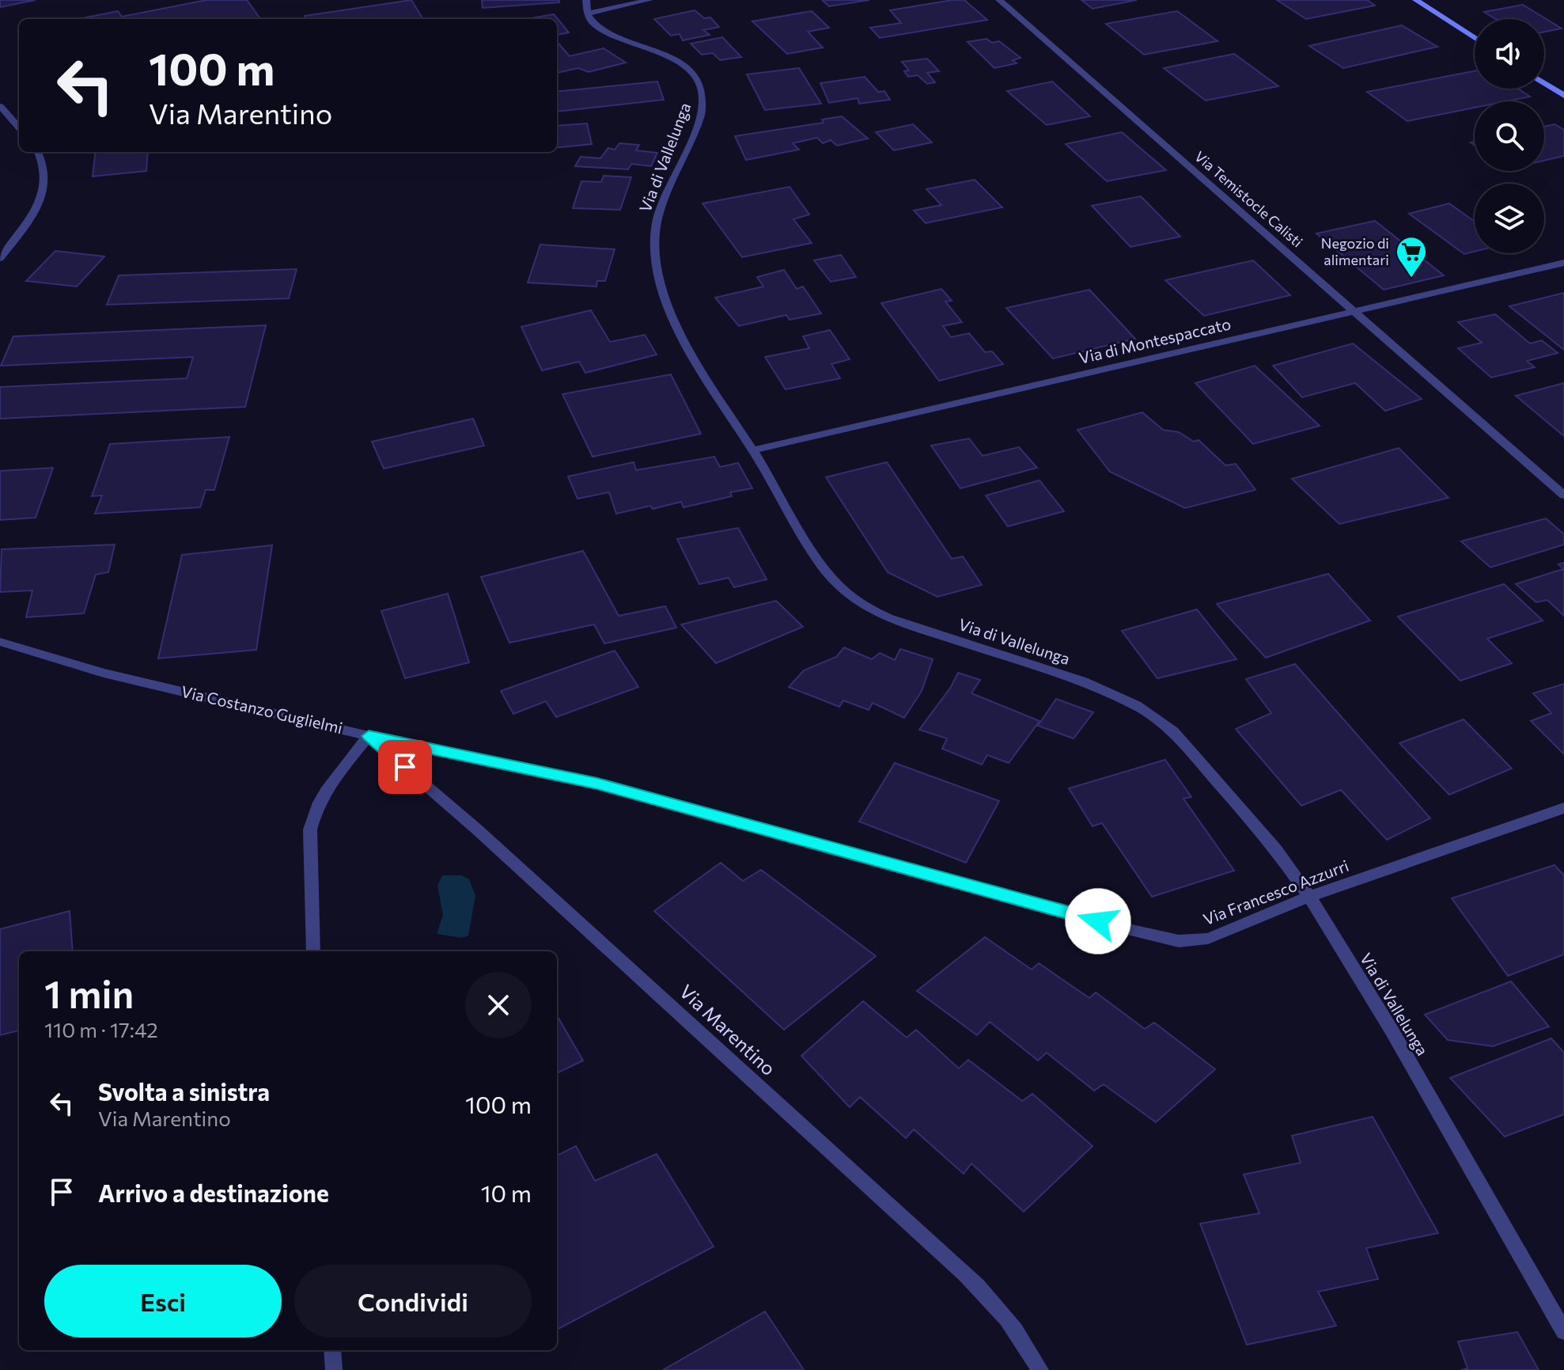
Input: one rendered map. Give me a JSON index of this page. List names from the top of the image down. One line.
{"streets":{"street":["Via di Vallelunga","Via Temistocle Calisti","Via di Montespaccato","Via Costanzo Guglielmi","Via Francesco Azzurri","Via Marentino"]},"crossings":[["Via di Vallelunga","Via di Montespaccato"],["Via di Vallelunga","Via Francesco Azzurri"],["Via Temistocle Calisti","Via di Montespaccato"],["Via Costanzo Guglielmi","Via Francesco Azzurri"],["Via Costanzo Guglielmi","Via Marentino"],["Via Francesco Azzurri","Via Marentino"]],"places":{"supermarket":["Negozio di alimentari"]},"page":{"turn":["100 m","Via Marentino"],"heading":["1 min","110 m · 17:42"],"list":[{"name":"Svolta a sinistra","note":"Via Marentino","value":"100 m"},{"name":"Arrivo a destinazione","value":"10 m"}],"buttons":["Esci","Condividi"]}}
